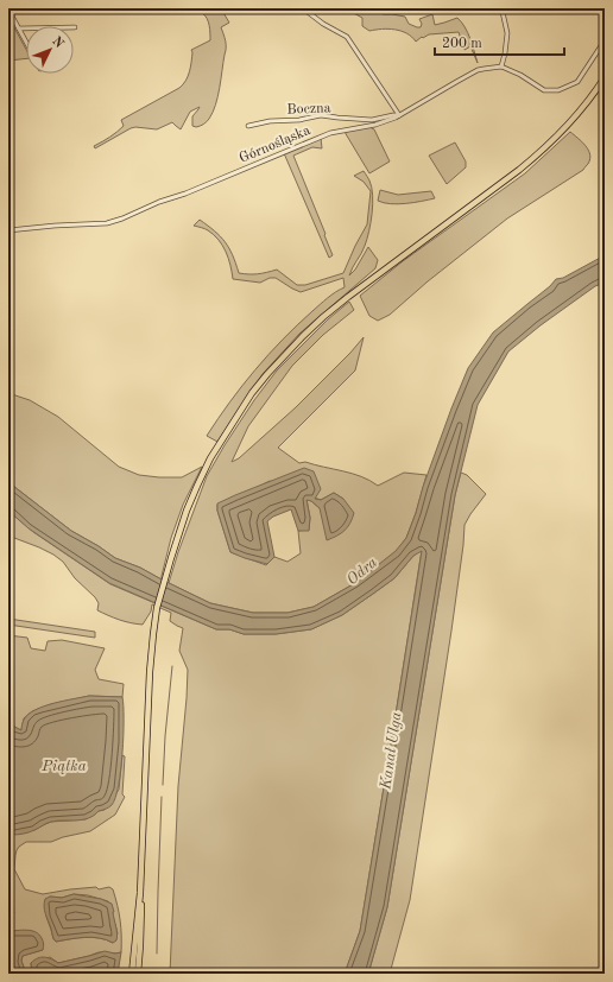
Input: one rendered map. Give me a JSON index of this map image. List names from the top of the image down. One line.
{"streets":{"street":["Boczna","Górnośląska"]},"crossings":[["Boczna","Górnośląska"]],"water":["Odra","Kanał Ulga","Piątka"],"scale_bar":"200 m","north":"top right"}
